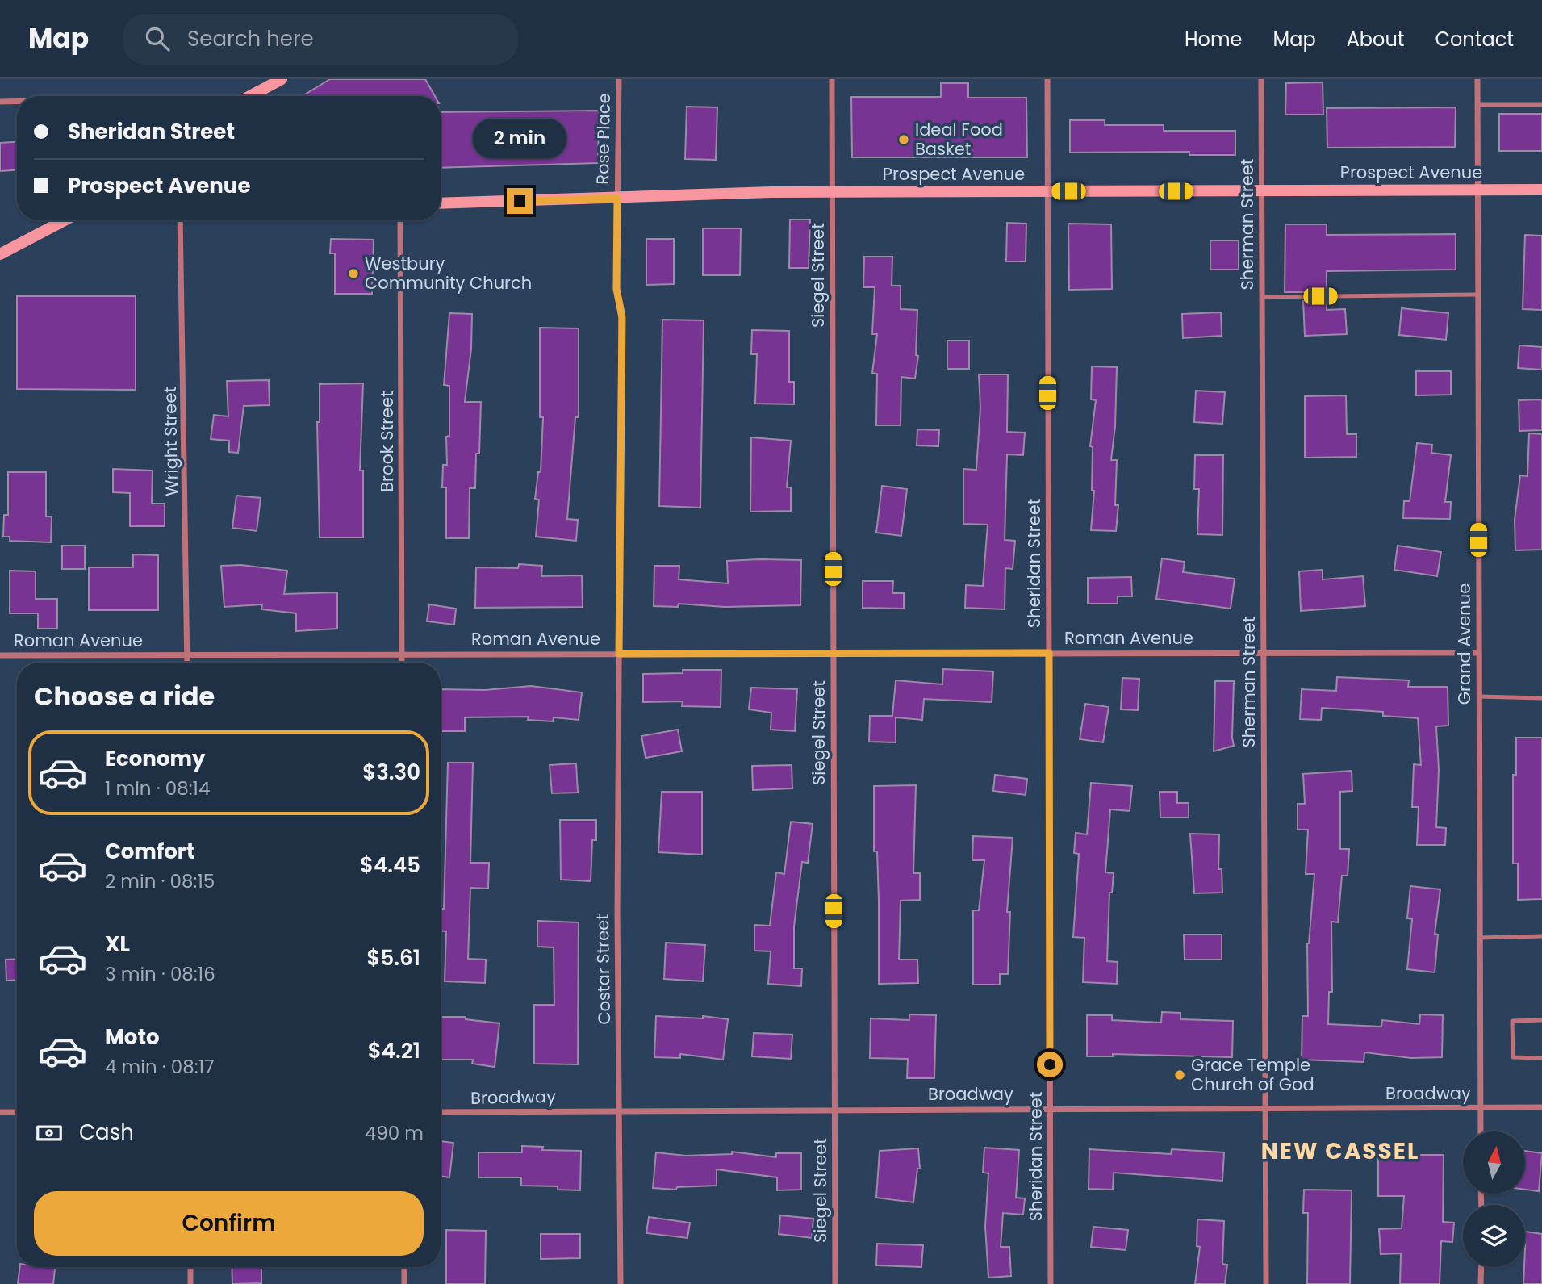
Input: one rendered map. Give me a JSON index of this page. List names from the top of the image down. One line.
{"streets":{"main road":["Prospect Avenue"],"street":["Rose Place","Sherman Street","Siegel Street","Wright Street","Brook Street","Sheridan Street","Roman Avenue","Grand Avenue","Costar Street","Broadway"]},"crossings":[["Rose Place","Prospect Avenue"],["Rose Place","Roman Avenue"],["Rose Place","Costar Street"],["Prospect Avenue","Sherman Street"],["Prospect Avenue","Siegel Street"],["Prospect Avenue","Sheridan Street"],["Prospect Avenue","Grand Avenue"],["Sherman Street","Roman Avenue"],["Sherman Street","Broadway"],["Siegel Street","Roman Avenue"],["Siegel Street","Broadway"],["Wright Street","Roman Avenue"],["Brook Street","Roman Avenue"],["Sheridan Street","Roman Avenue"],["Sheridan Street","Broadway"],["Roman Avenue","Grand Avenue"],["Roman Avenue","Costar Street"],["Grand Avenue","Broadway"],["Costar Street","Broadway"]],"districts":["NEW CASSEL"],"places":["Ideal Food Basket","Westbury Community Church","Grace Temple Church of God"],"north":"top","page":{"header":"Map","search":"Search here","nav":["Home","Map","About","Contact"],"banner":["Sheridan Street","Prospect Avenue"],"bubble":"2 min","heading":"Choose a ride","list":[{"name":"Economy","note":"1 min · 08:14","value":"$3.30"},{"name":"Comfort","note":"2 min · 08:15","value":"$4.45"},{"name":"XL","note":"3 min · 08:16","value":"$5.61"},{"name":"Moto","note":"4 min · 08:17","value":"$4.21"}],"pay":["Cash","490 m"],"buttons":"Confirm"}}
